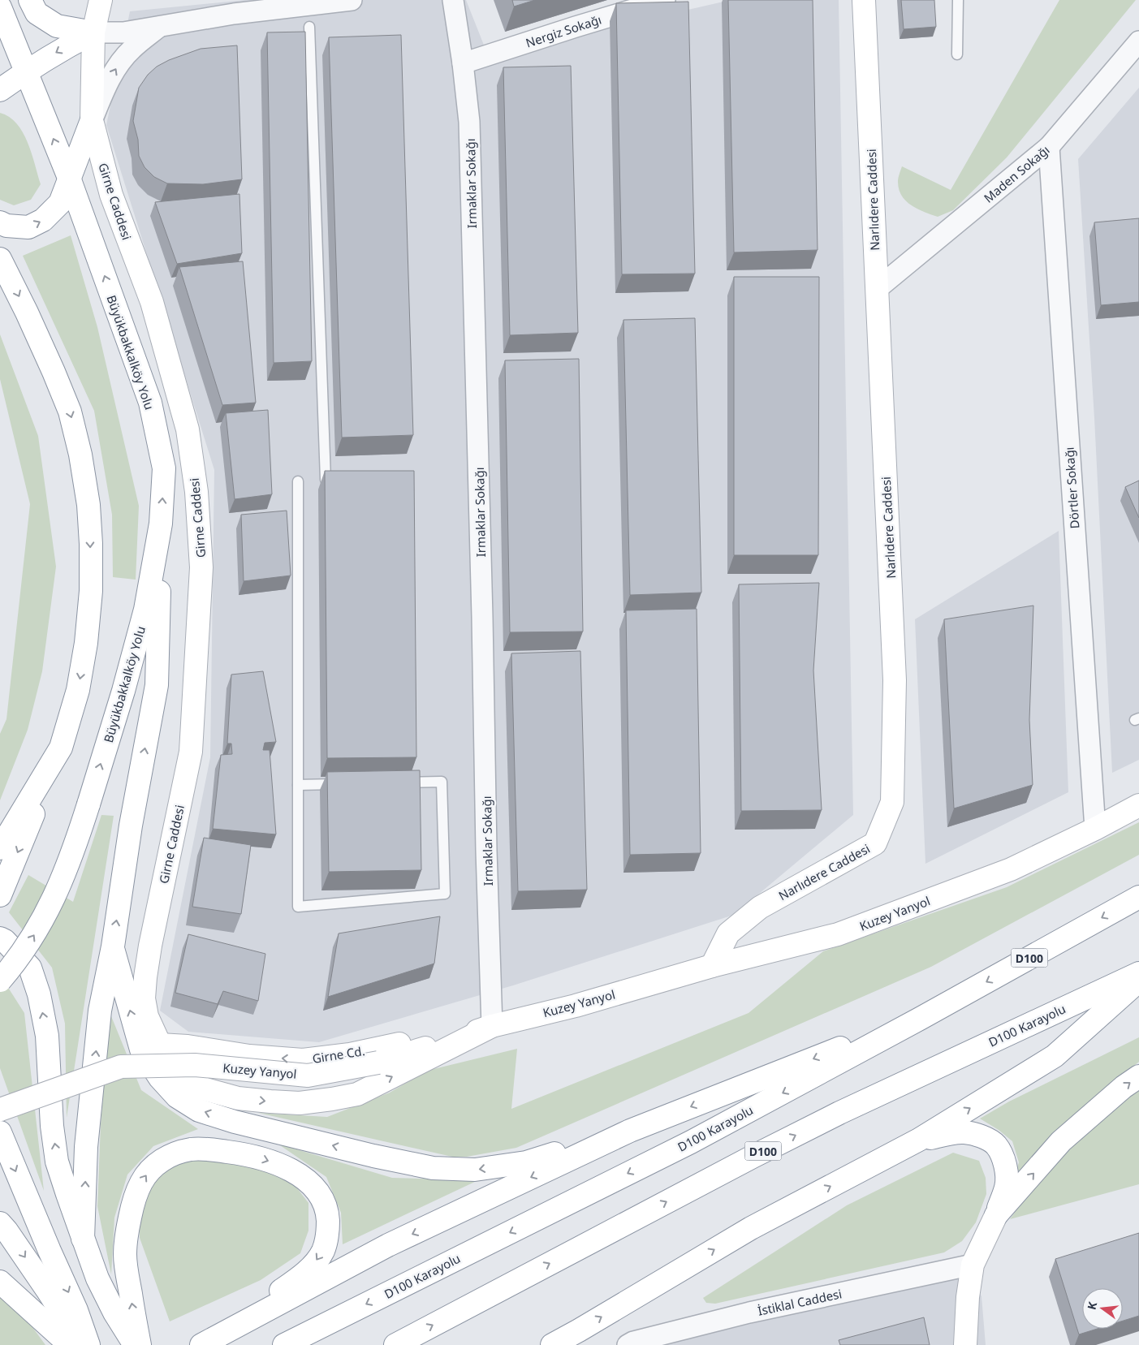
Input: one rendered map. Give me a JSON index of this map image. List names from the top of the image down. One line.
{"streets":{"main road":["Narlıdere Caddesi","Girne Caddesi","Büyükbakkalköy Yolu","Kuzey Yanyol","D100","D100 Karayolu","Girne Cd."],"street":["Nergiz Sokağı","Maden Sokağı","Irmaklar Sokağı","Dörtler Sokağı","İstiklal Caddesi"]},"crossings":[["Nergiz Sokağı","Irmaklar Sokağı"],["Maden Sokağı","Narlıdere Caddesi"],["Maden Sokağı","Dörtler Sokağı"],["Irmaklar Sokağı","Girne Caddesi"],["Irmaklar Sokağı","Kuzey Yanyol"],["Irmaklar Sokağı","Girne Cd."],["Narlıdere Caddesi","Kuzey Yanyol"],["Girne Caddesi","Kuzey Yanyol"],["Girne Caddesi","Girne Cd."],["Dörtler Sokağı","Kuzey Yanyol"],["Kuzey Yanyol","Girne Cd."]],"north":"left"}
